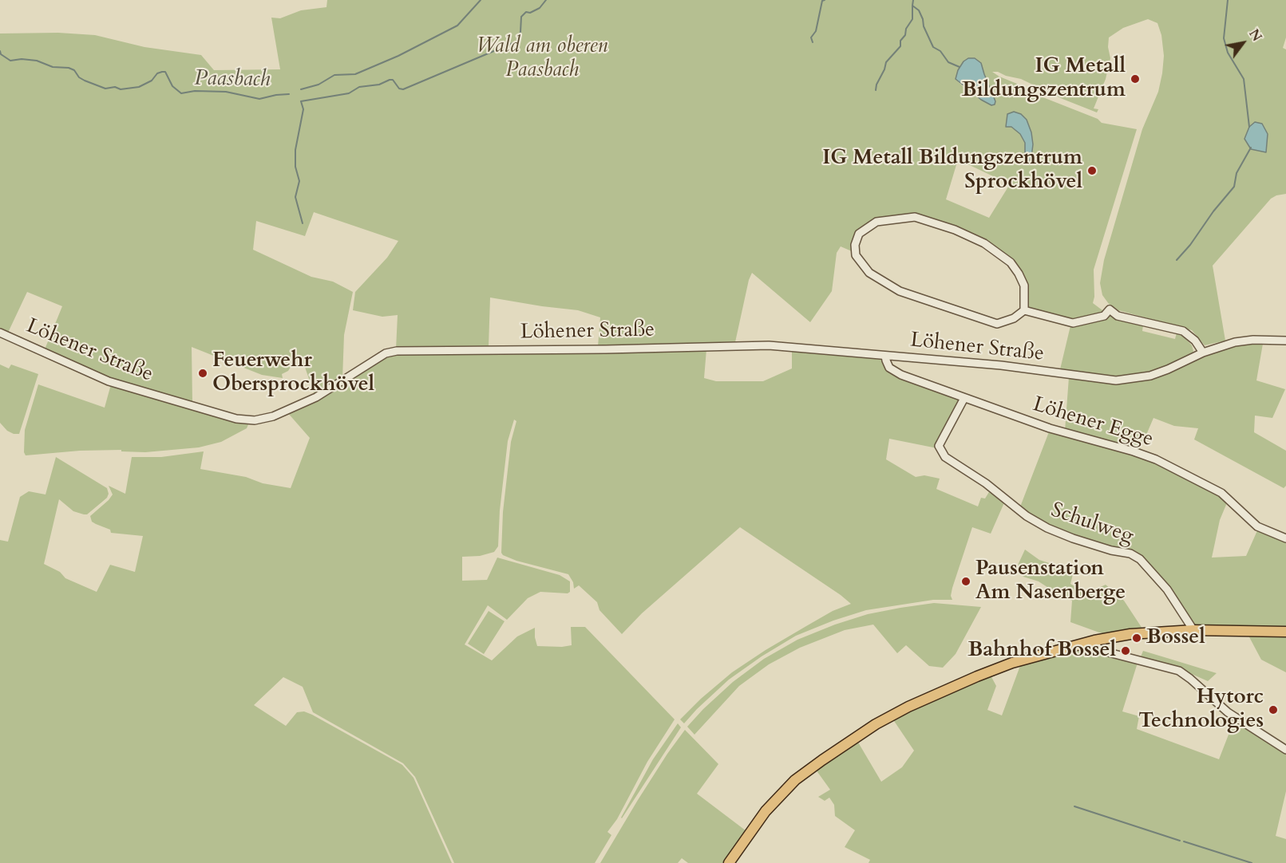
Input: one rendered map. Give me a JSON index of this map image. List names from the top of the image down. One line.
{"streets":{"street":["Löhener Straße","Löhener Egge","Schulweg"]},"crossings":[["Löhener Straße","Löhener Egge"],["Löhener Egge","Schulweg"]],"water":["Paasbach"],"parks":["Wald am oberen Paasbach"],"places":["IG Metall Bildungszentrum","IG Metall Bildungszentrum Sprockhövel","Feuerwehr Obersprockhövel","Pausenstation Am Nasenberge","Bossel","Bahnhof Bossel","Hytorc Technologies"],"north":"top right"}
